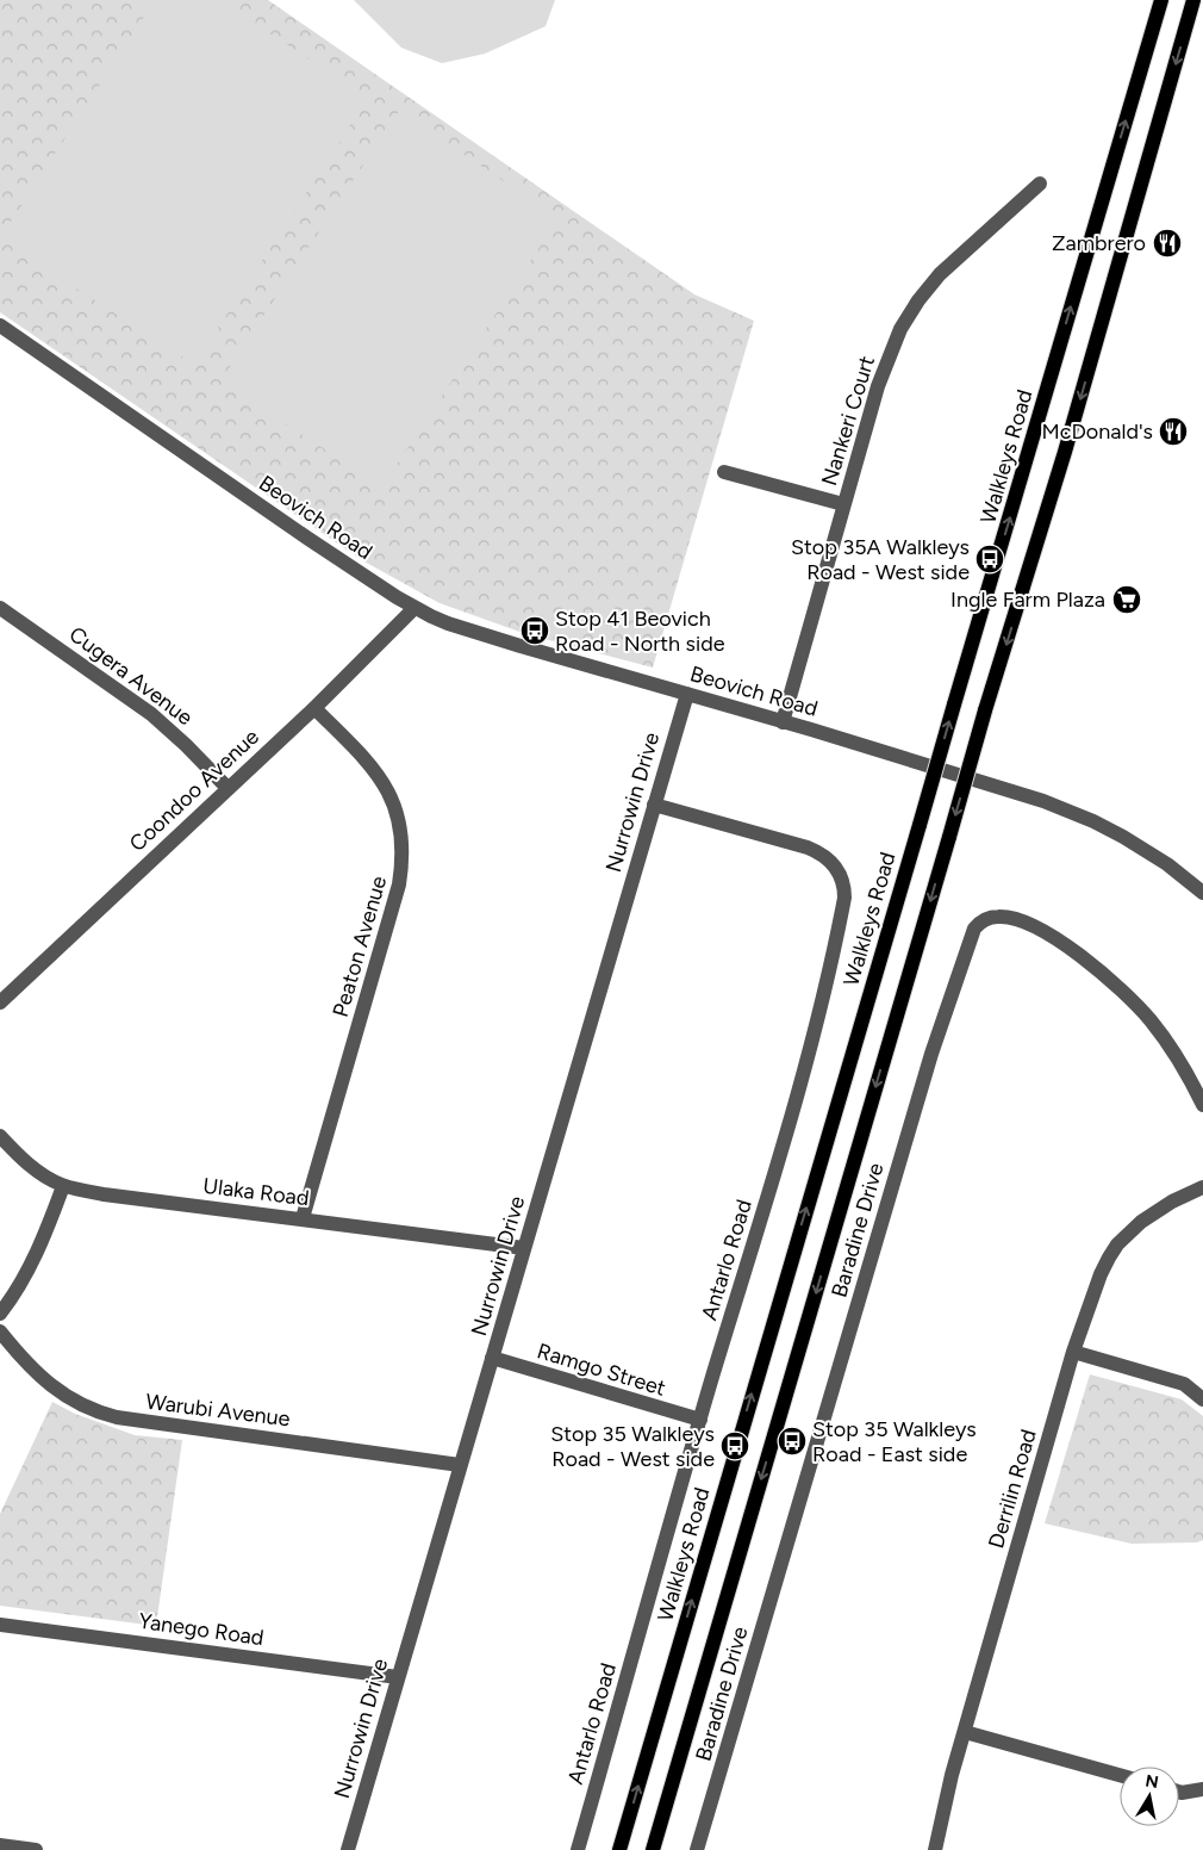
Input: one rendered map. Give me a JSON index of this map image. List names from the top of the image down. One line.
{"streets":{"main road":["Walkleys Road"],"street":["Nankeri Court","Beovich Road","Cugera Avenue","Coondoo Avenue","Nurrowin Drive","Peaton Avenue","Ulaka Road","Baradine Drive","Antarlo Road","Ramgo Street","Warubi Avenue","Derrilin Road","Yanego Road"]},"crossings":[["Nankeri Court","Beovich Road"],["Beovich Road","Coondoo Avenue"],["Beovich Road","Nurrowin Drive"],["Cugera Avenue","Coondoo Avenue"],["Coondoo Avenue","Peaton Avenue"],["Nurrowin Drive","Ulaka Road"],["Nurrowin Drive","Antarlo Road"],["Nurrowin Drive","Ramgo Street"],["Nurrowin Drive","Warubi Avenue"],["Nurrowin Drive","Yanego Road"],["Peaton Avenue","Ulaka Road"],["Antarlo Road","Ramgo Street"]],"places":{"restaurant":["Zambrero","McDonald's"],"bus stop":["Stop 35A Walkleys Road - West side","Stop 41 Beovich Road - North side","Stop 35 Walkleys Road - East side","Stop 35 Walkleys Road - West side"],"supermarket":["Ingle Farm Plaza"]},"north":"top"}
